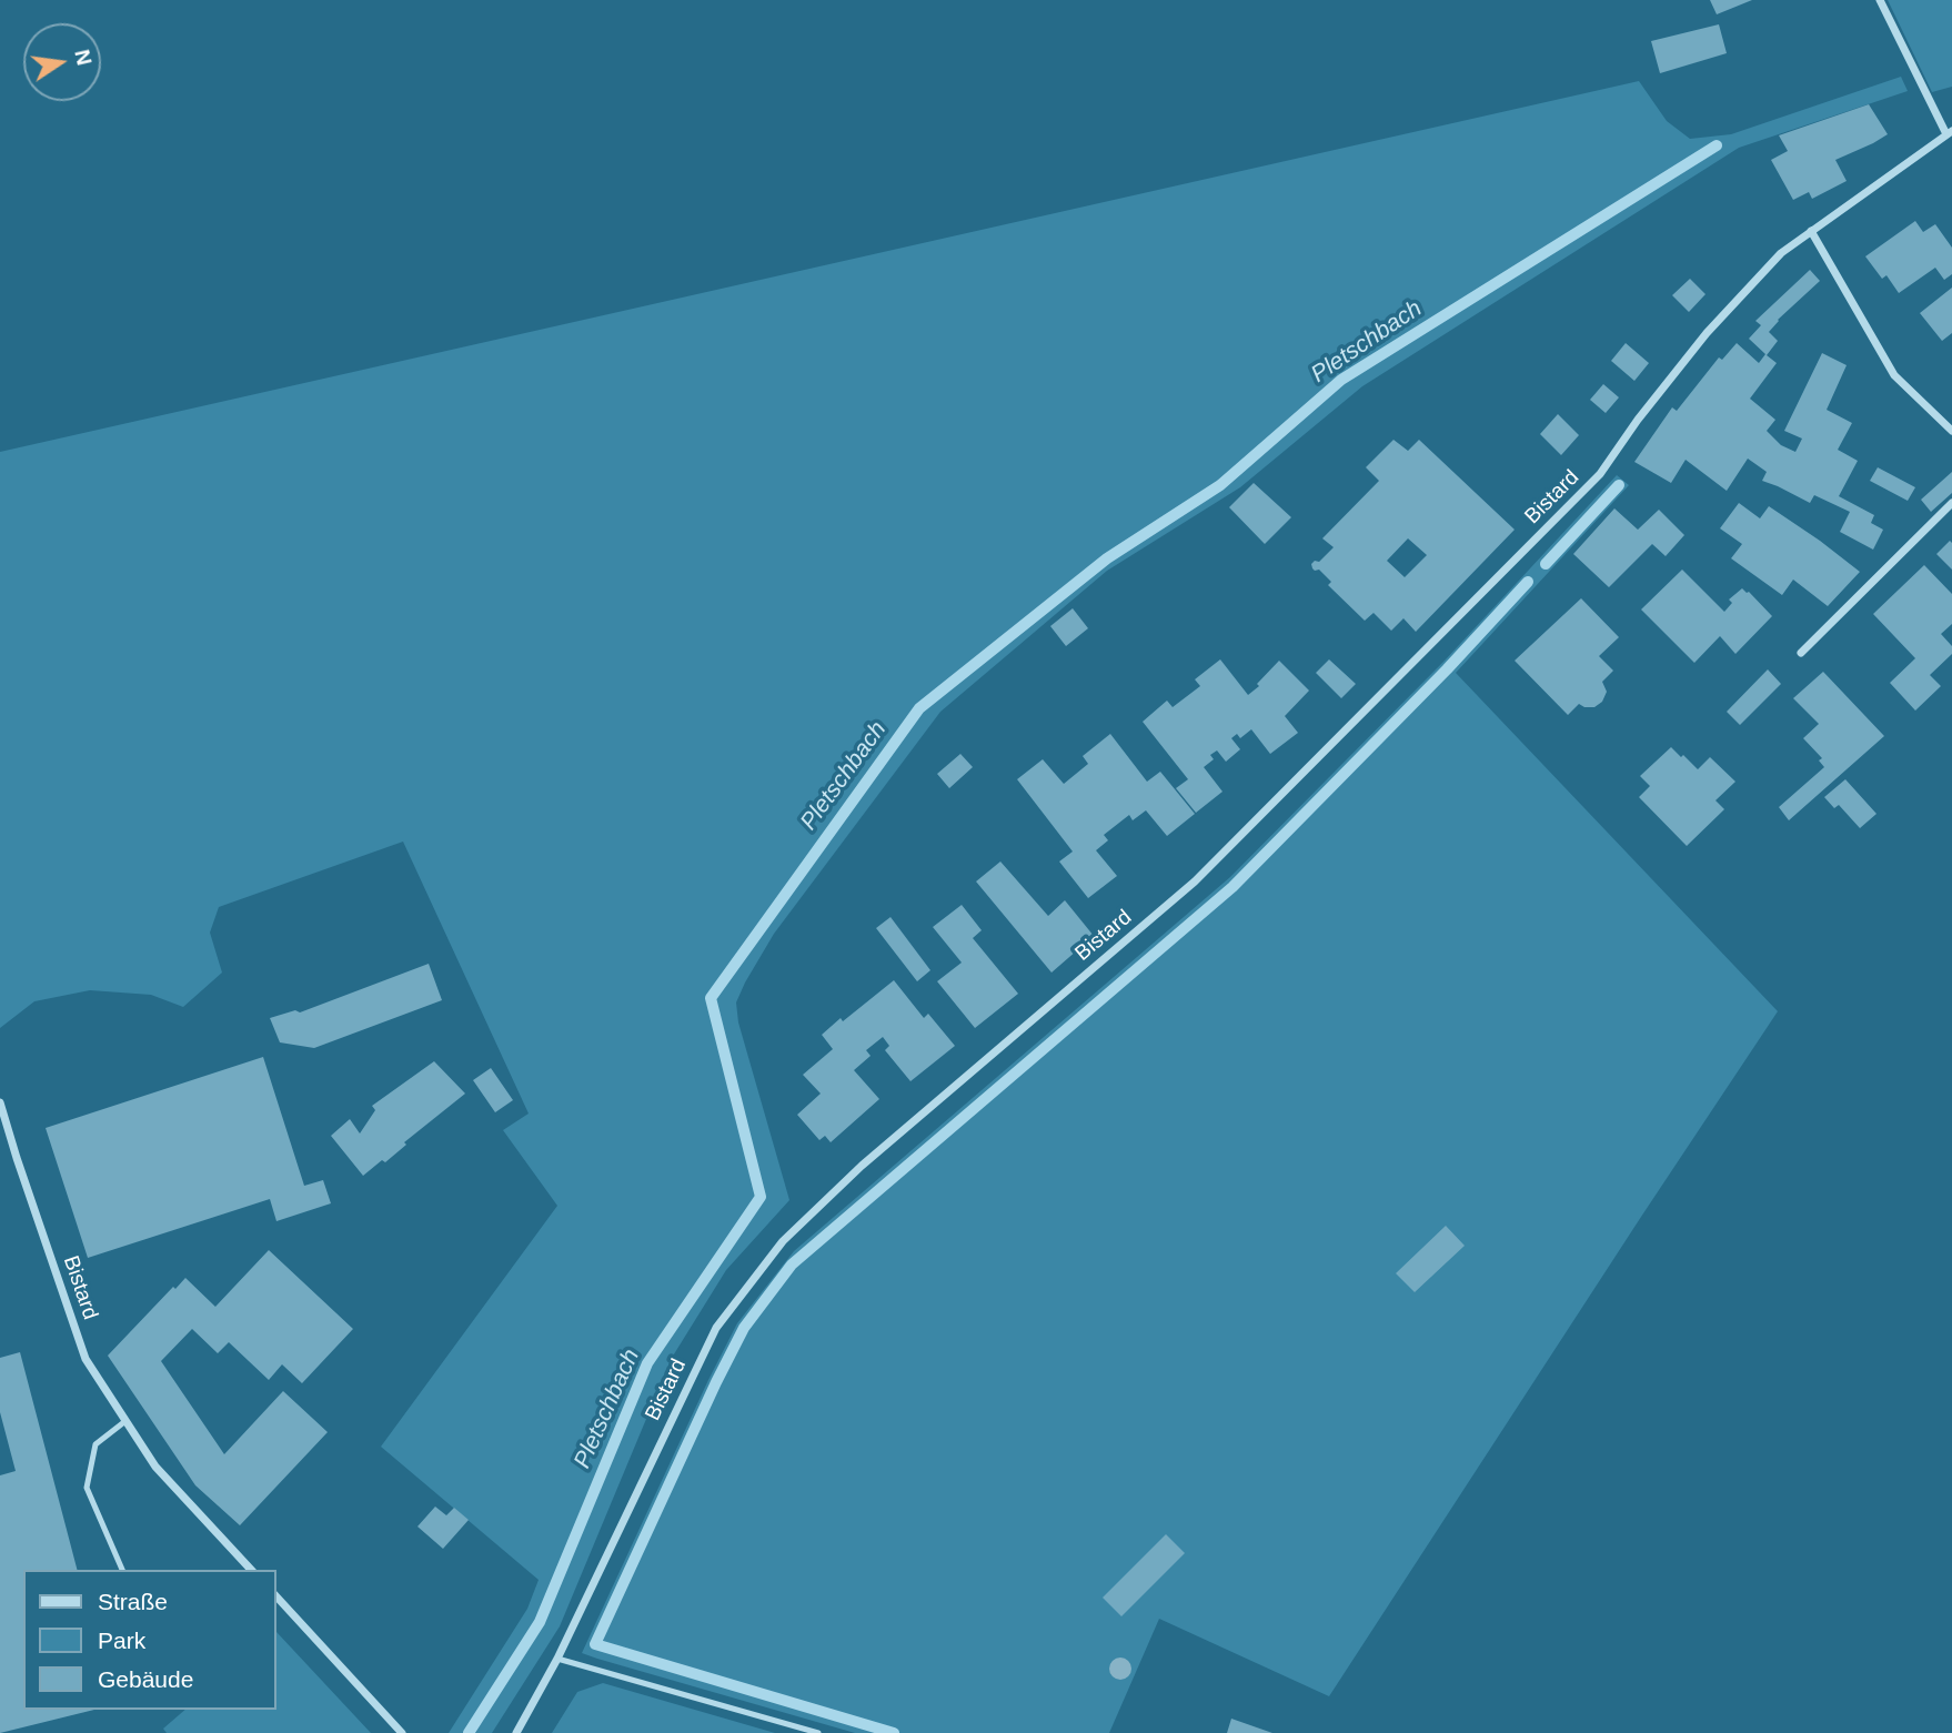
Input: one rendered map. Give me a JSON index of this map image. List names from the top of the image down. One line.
{"streets":{"street":["Bistard"]},"water":["Pletschbach"],"legend":["Straße","Park","Gebäude"],"north":"right"}
